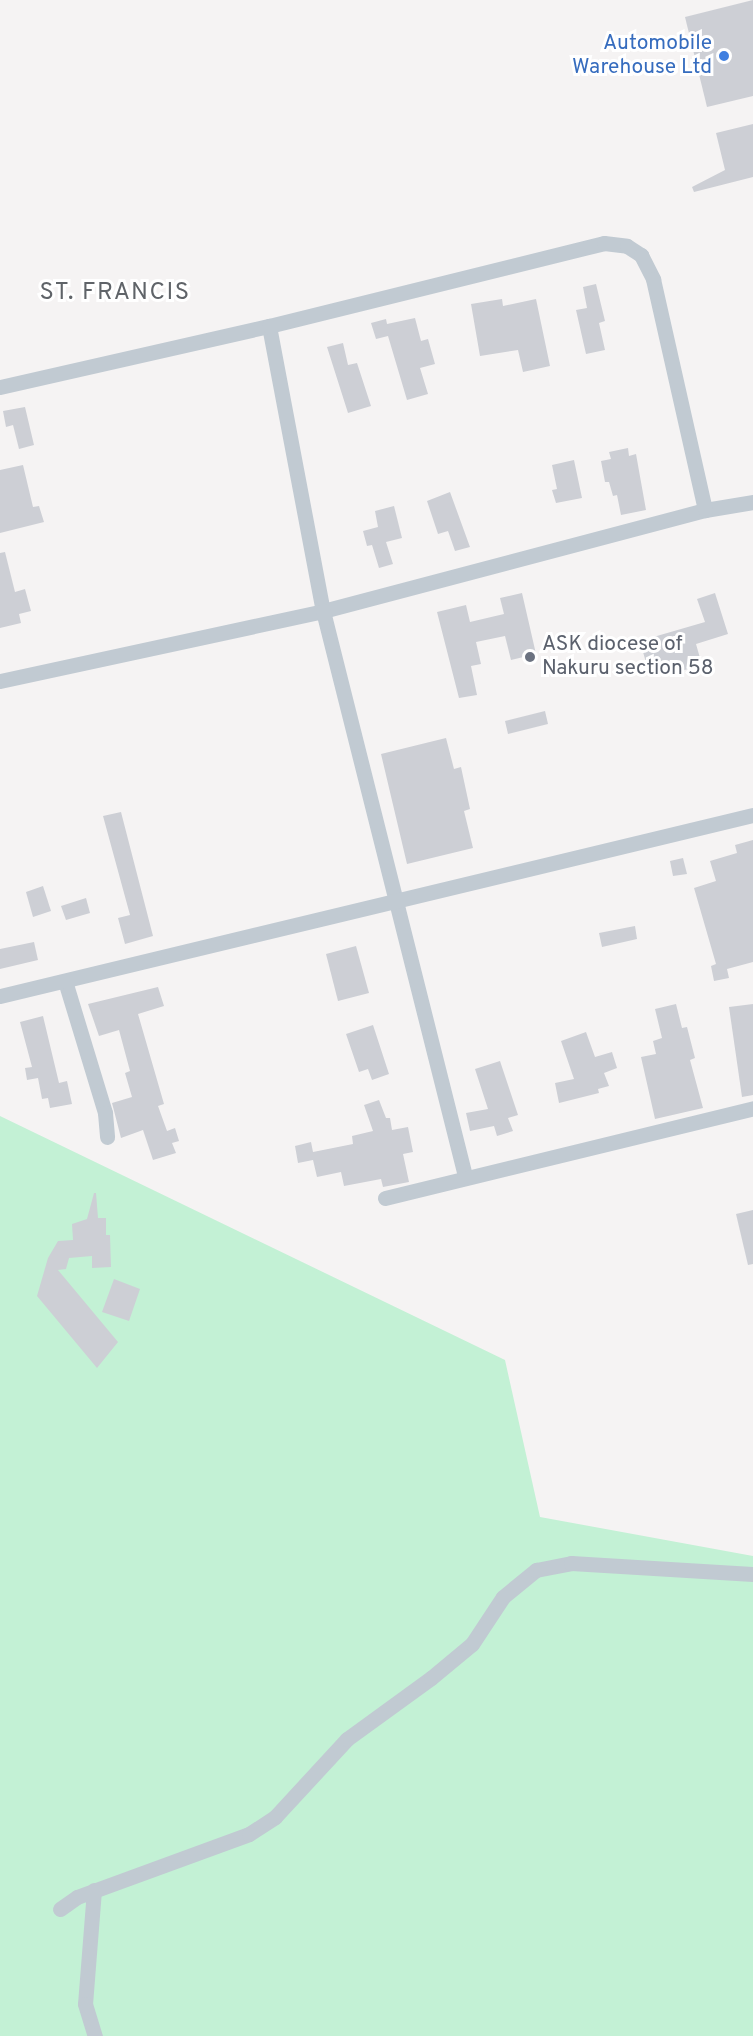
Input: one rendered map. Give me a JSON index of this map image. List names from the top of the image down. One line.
{"districts":["ST. FRANCIS"],"places":["Automobile Warehouse Ltd","ASK diocese of Nakuru section 58"]}
